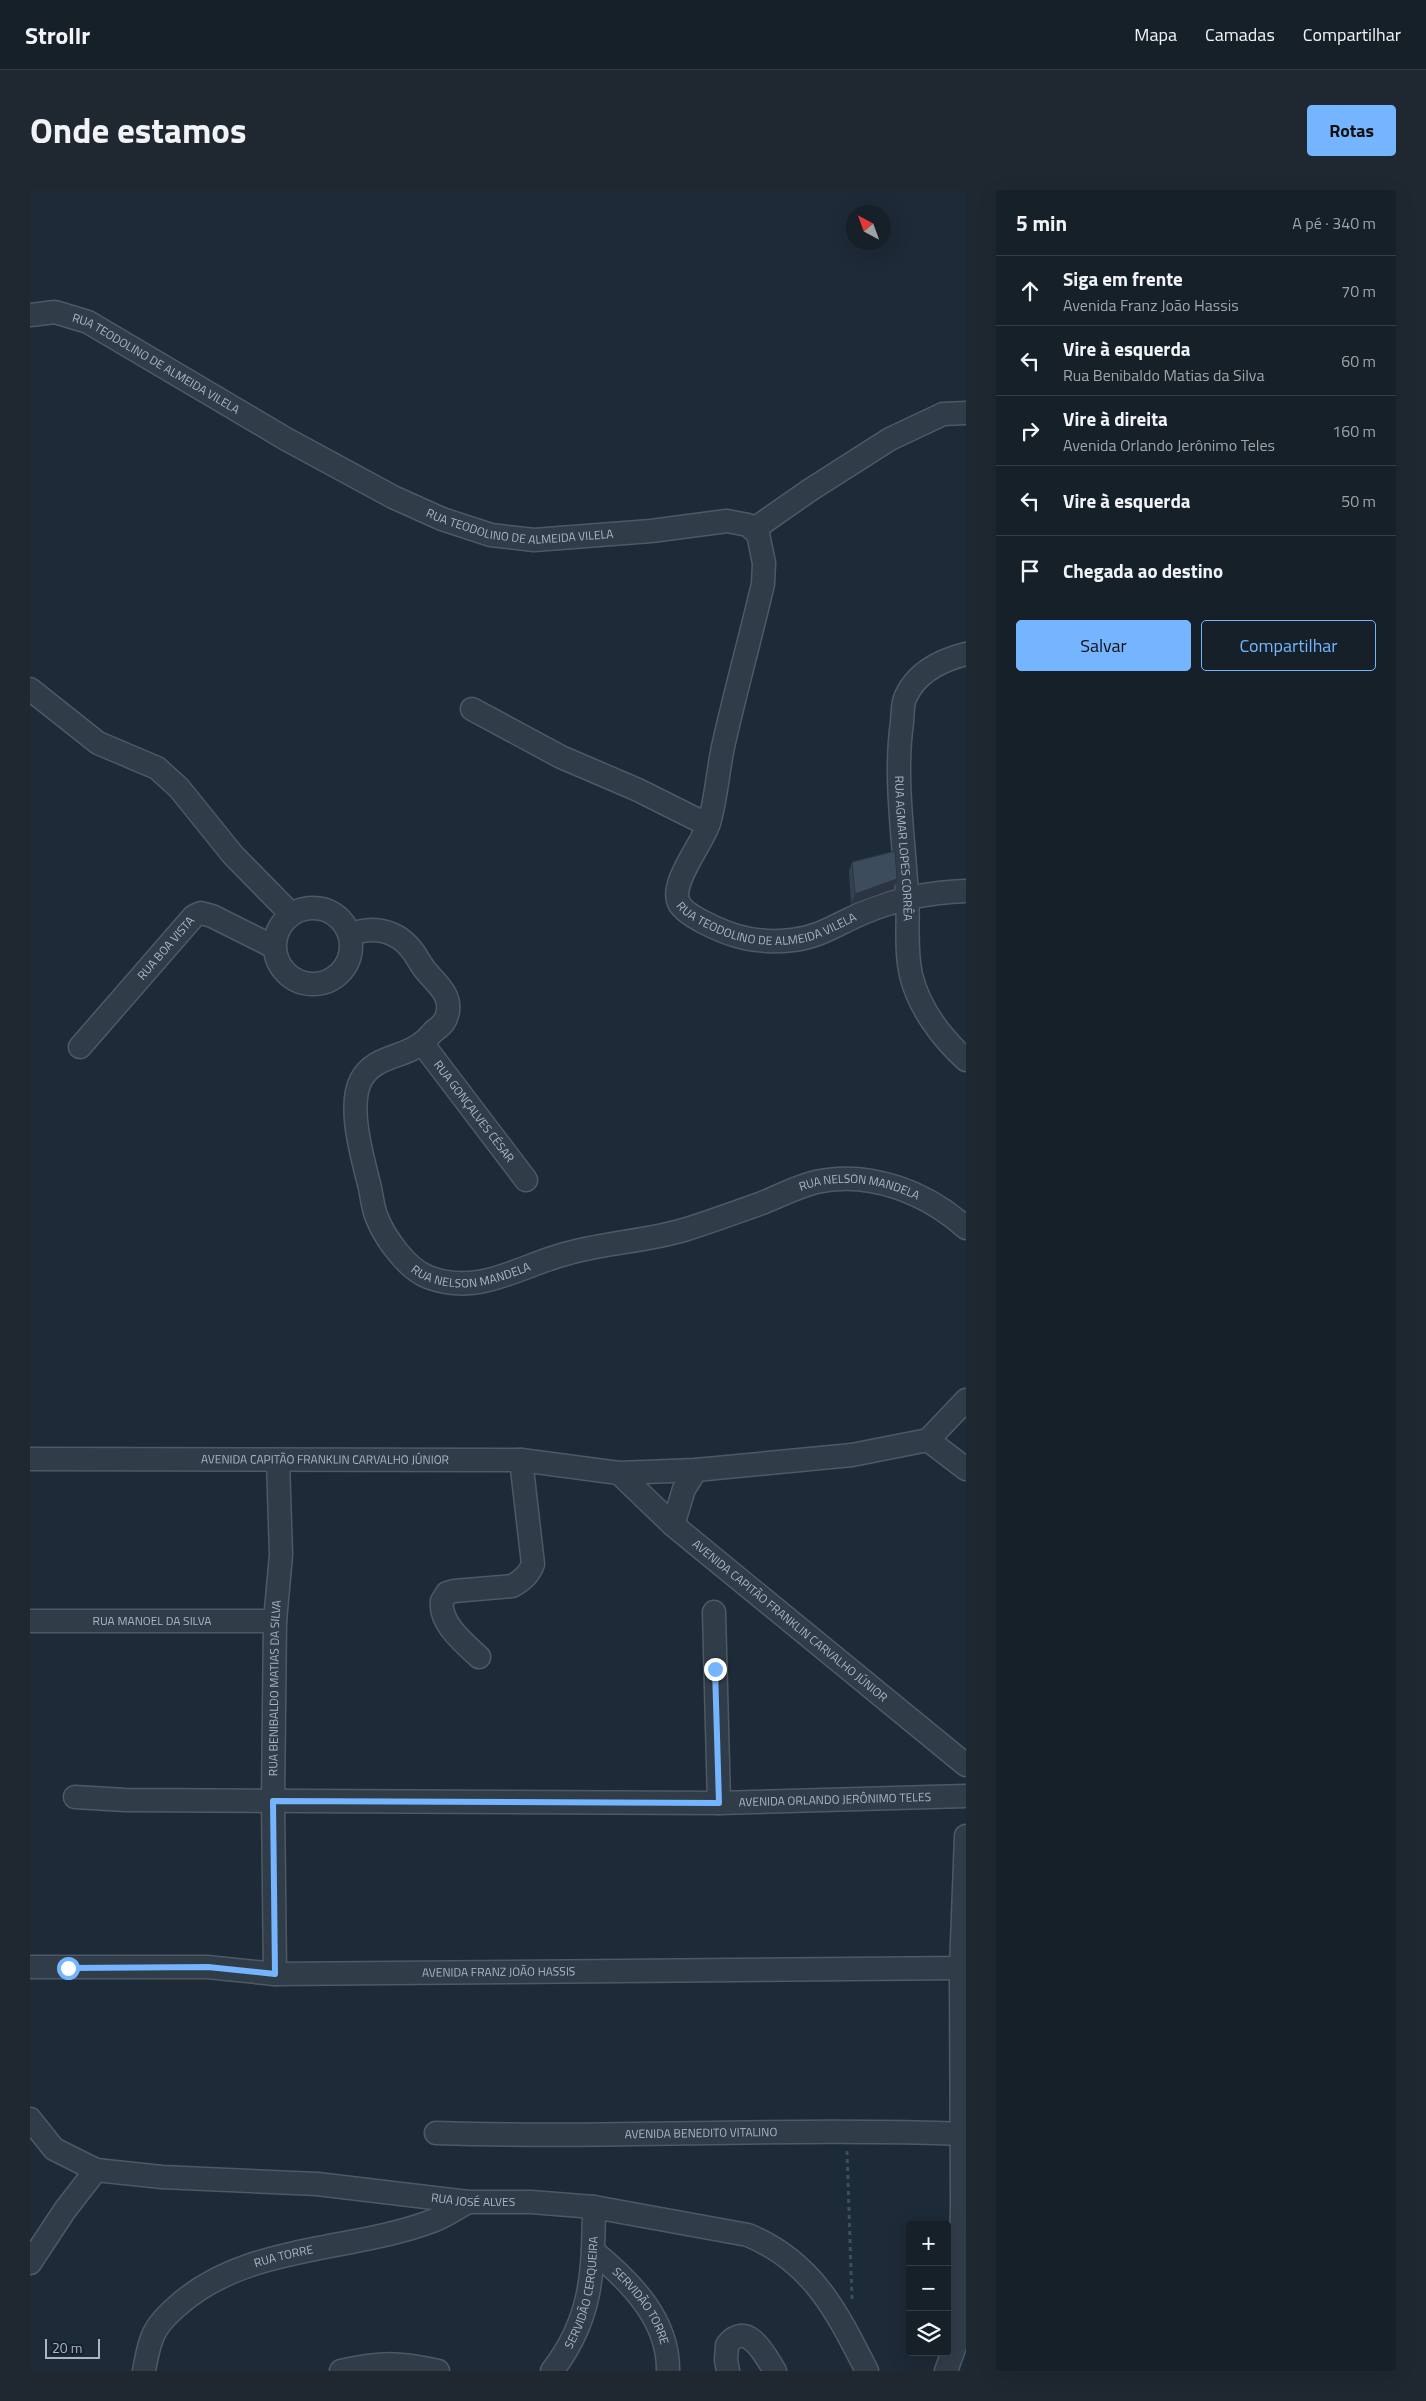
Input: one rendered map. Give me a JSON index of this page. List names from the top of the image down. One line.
{"streets":{"street":["RUA TEODOLINO DE ALMEIDA VILELA","RUA AGMAR LOPES CORRÊA","RUA BOA VISTA","RUA GONÇALVES CÉSAR","RUA NELSON MANDELA","AVENIDA CAPITÃO FRANKLIN CARVALHO JÚNIOR","RUA MANOEL DA SILVA","RUA BENIBALDO MATIAS DA SILVA","AVENIDA ORLANDO JERÔNIMO TELES","AVENIDA FRANZ JOÃO HASSIS","AVENIDA BENEDITO VITALINO","RUA JOSÉ ALVES","RUA TORRE","SERVIDÃO CERQUEIRA","SERVIDÃO TORRE"]},"crossings":[["RUA TEODOLINO DE ALMEIDA VILELA","RUA AGMAR LOPES CORRÊA"],["RUA BOA VISTA","RUA NELSON MANDELA"],["RUA GONÇALVES CÉSAR","RUA NELSON MANDELA"],["AVENIDA CAPITÃO FRANKLIN CARVALHO JÚNIOR","RUA BENIBALDO MATIAS DA SILVA"],["RUA MANOEL DA SILVA","RUA BENIBALDO MATIAS DA SILVA"],["RUA BENIBALDO MATIAS DA SILVA","AVENIDA ORLANDO JERÔNIMO TELES"],["RUA BENIBALDO MATIAS DA SILVA","AVENIDA FRANZ JOÃO HASSIS"],["RUA JOSÉ ALVES","RUA TORRE"],["RUA JOSÉ ALVES","SERVIDÃO CERQUEIRA"],["SERVIDÃO CERQUEIRA","SERVIDÃO TORRE"]],"scale_bar":"20 m","north":"top left","page":{"header":"Strollr","nav":["Mapa","Camadas","Compartilhar"],"title":"Onde estamos","buttons":["Rotas",["Salvar","Compartilhar"]],"heading":["5 min","A pé · 340 m"],"list":[["Siga em frente","Avenida Franz João Hassis","70 m"],["Vire à esquerda","Rua Benibaldo Matias da Silva","60 m"],["Vire à direita","Avenida Orlando Jerônimo Teles","160 m"],["Vire à esquerda","50 m"],"Chegada ao destino"],"map_buttons":["+","−"],"scale":"20 m"}}
